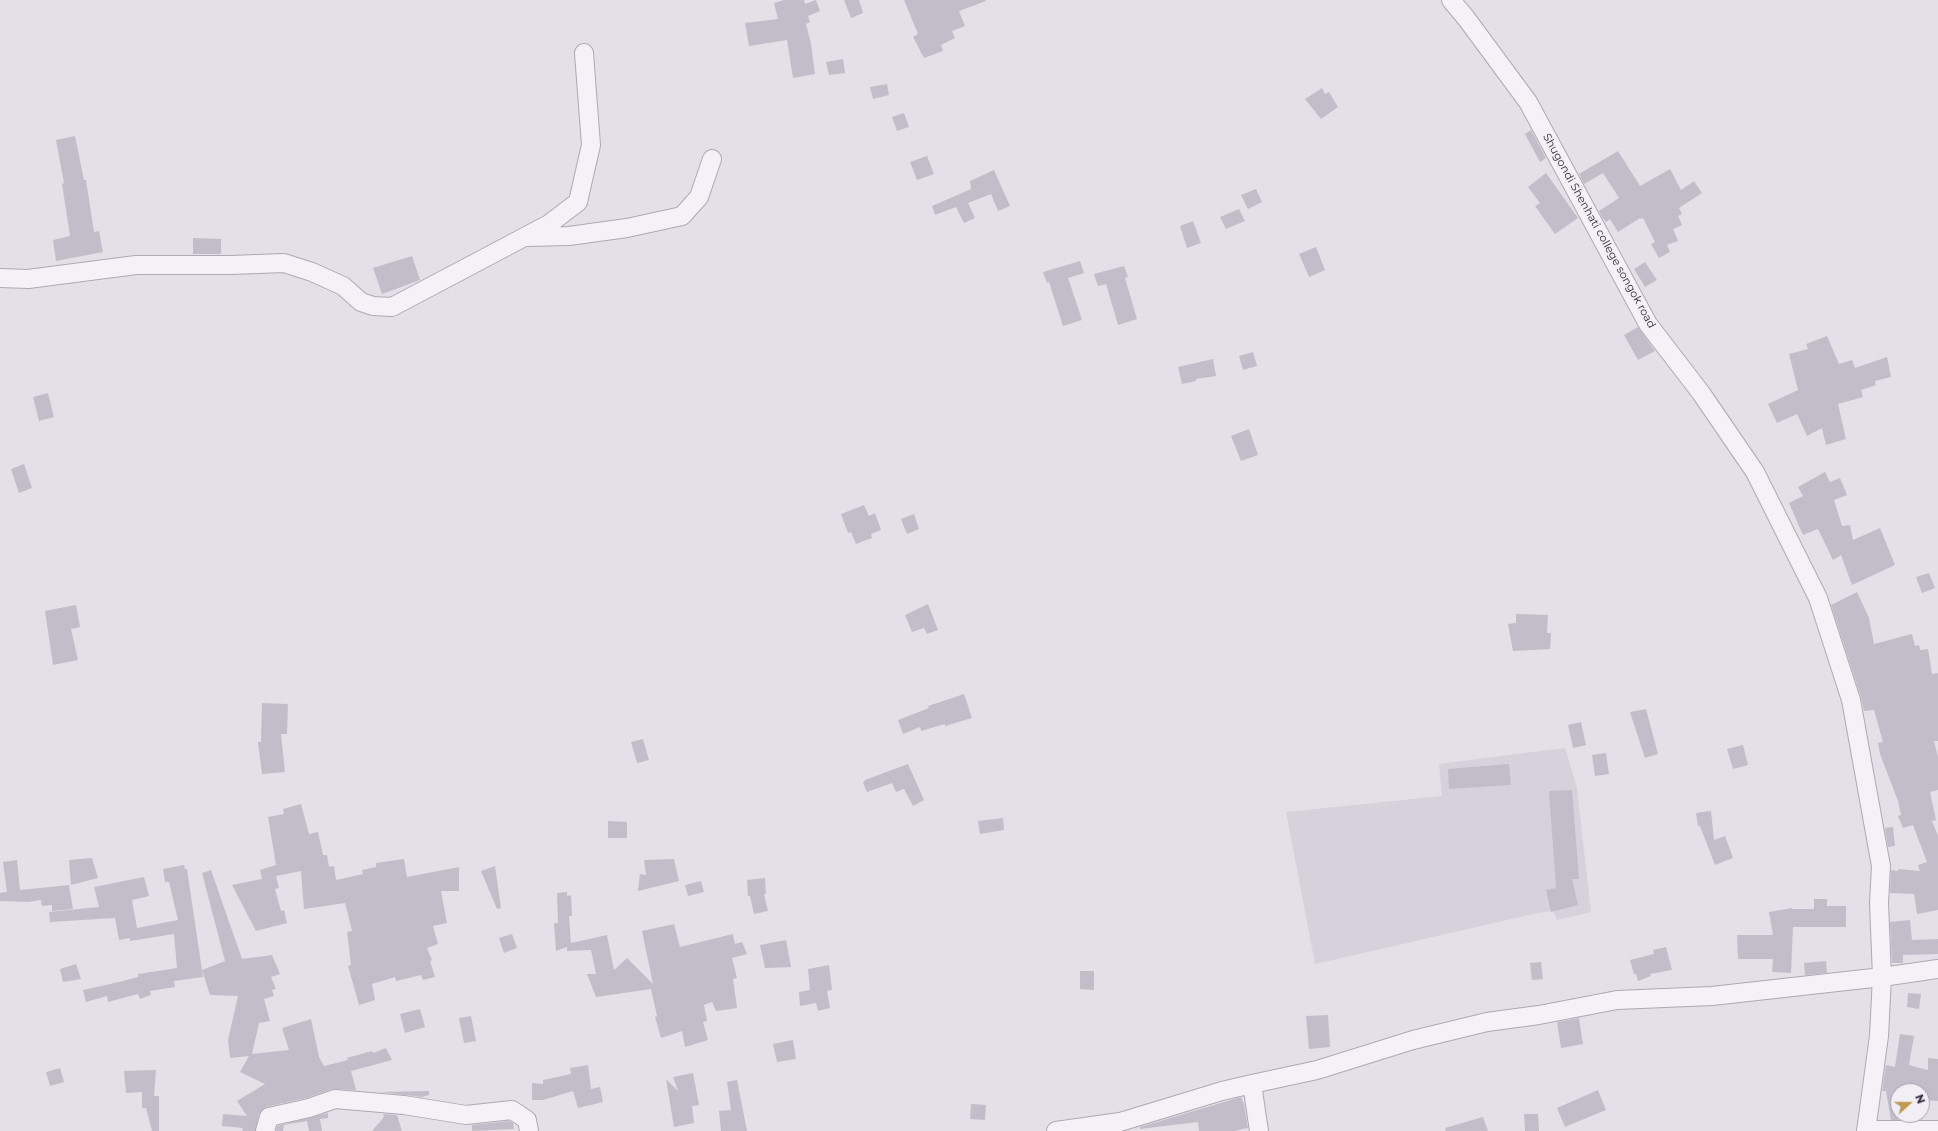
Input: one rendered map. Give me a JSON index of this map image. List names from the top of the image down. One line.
{"streets":{"street":["Shugondi Shenhati college songok road"]},"north":"right"}
